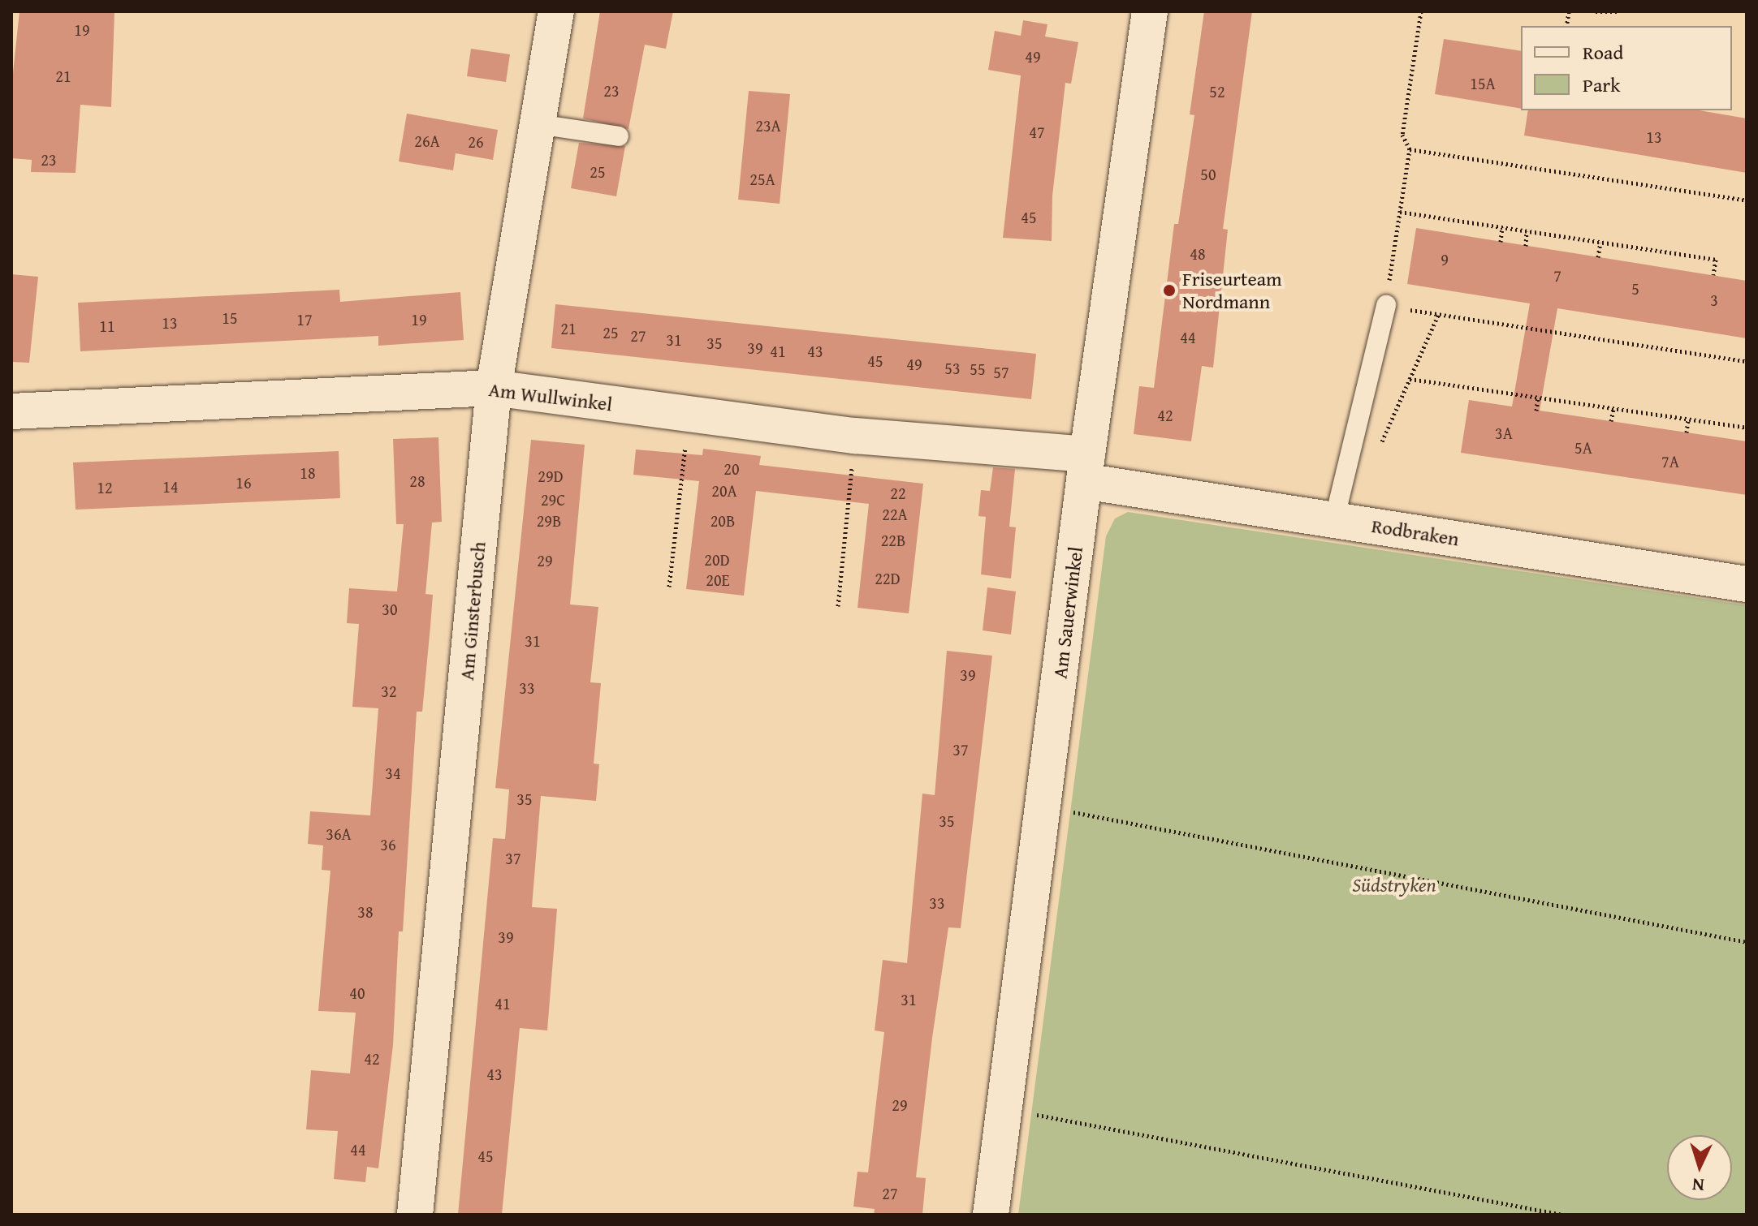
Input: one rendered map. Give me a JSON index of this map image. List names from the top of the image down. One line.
{"streets":{"street":["Am Wullwinkel","Rodbraken","Am Ginsterbusch","Am Sauerwinkel"]},"crossings":[["Am Wullwinkel","Rodbraken"],["Am Wullwinkel","Am Ginsterbusch"],["Am Wullwinkel","Am Sauerwinkel"],["Rodbraken","Am Sauerwinkel"]],"parks":["Südstryken"],"places":["Friseurteam Nordmann"],"house_numbers":["19","49","21","15A","23","52","23A","47","13","26A","26","23","25","50","25A","45","48","9","7","5","3","15","17","19","13","11","21","25","27","44","31","35","39","41","43","45","49","53","55","57","42","3A","5A","7A","20","18","29D","28","16","14","12","20A","22","29C","22A","29B","20B","22B","20D","29","22D","20E","30","31","39","33","32","37","34","35","35","36A","36","37","33","38","39","40","31","41","42","43","29","44","45","27"],"legend":["Road","Park"],"north":"bottom"}
